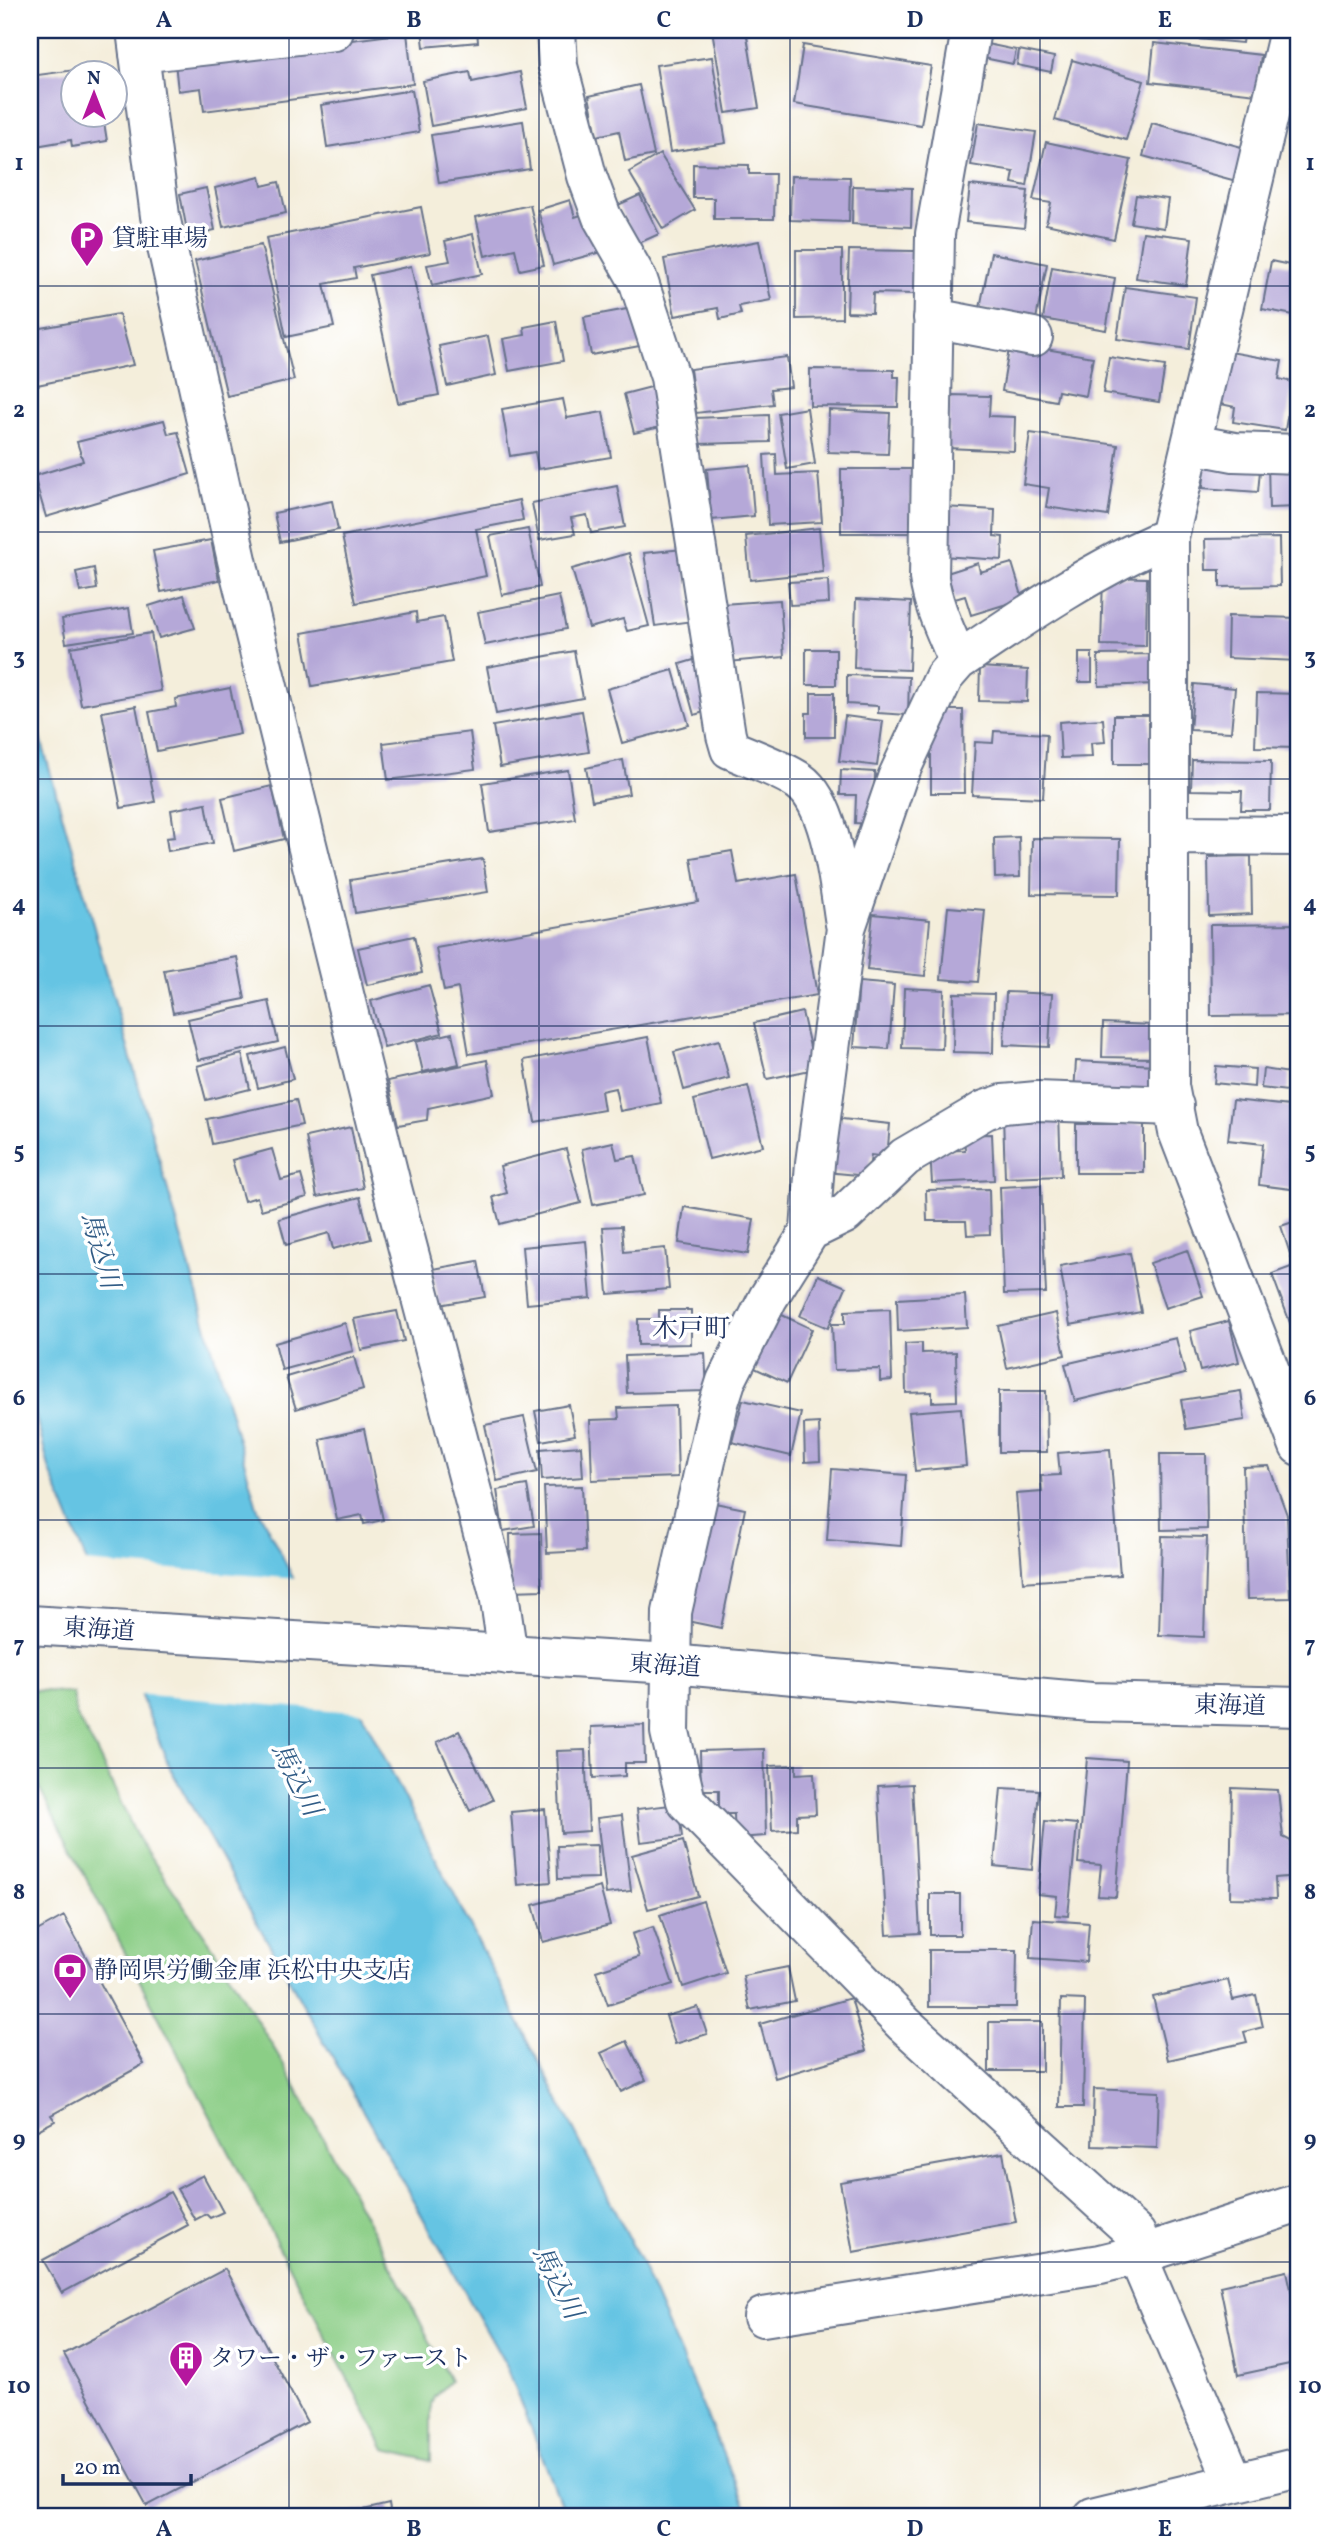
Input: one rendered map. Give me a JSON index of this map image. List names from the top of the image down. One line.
{"streets":{"main road":["東海道"]},"districts":["木戸町"],"water":["馬込川"],"places":{"parking":["貸駐車場"],"bank":["静岡県労働金庫 浜松中央支店"],"building":["タワー・ザ・ファースト"]},"scale_bar":"20 m","north":"top","grid":{"columns":["A","B","C","D","E"],"rows":["1","2","3","4","5","6","7","8","9","10"]}}
